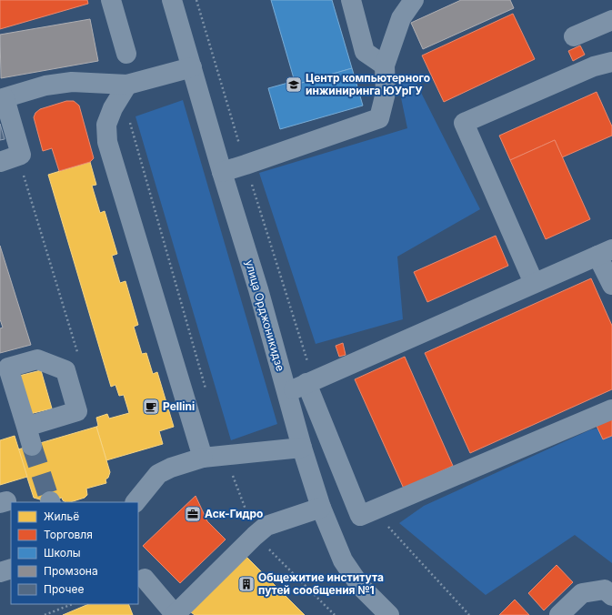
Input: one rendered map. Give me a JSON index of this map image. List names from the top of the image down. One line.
{"streets":{"street":["улица Орджоникидзе"]},"places":{"school or university":["Центр компьютерного инжиниринга ЮУрГУ"],"cafe":["Pellini"],"office":["Аск-Гидро"],"building":["Общежитие института путей сообщения №1"]},"legend":["Жильё","Торговля","Школы","Промзона","Прочее"]}
